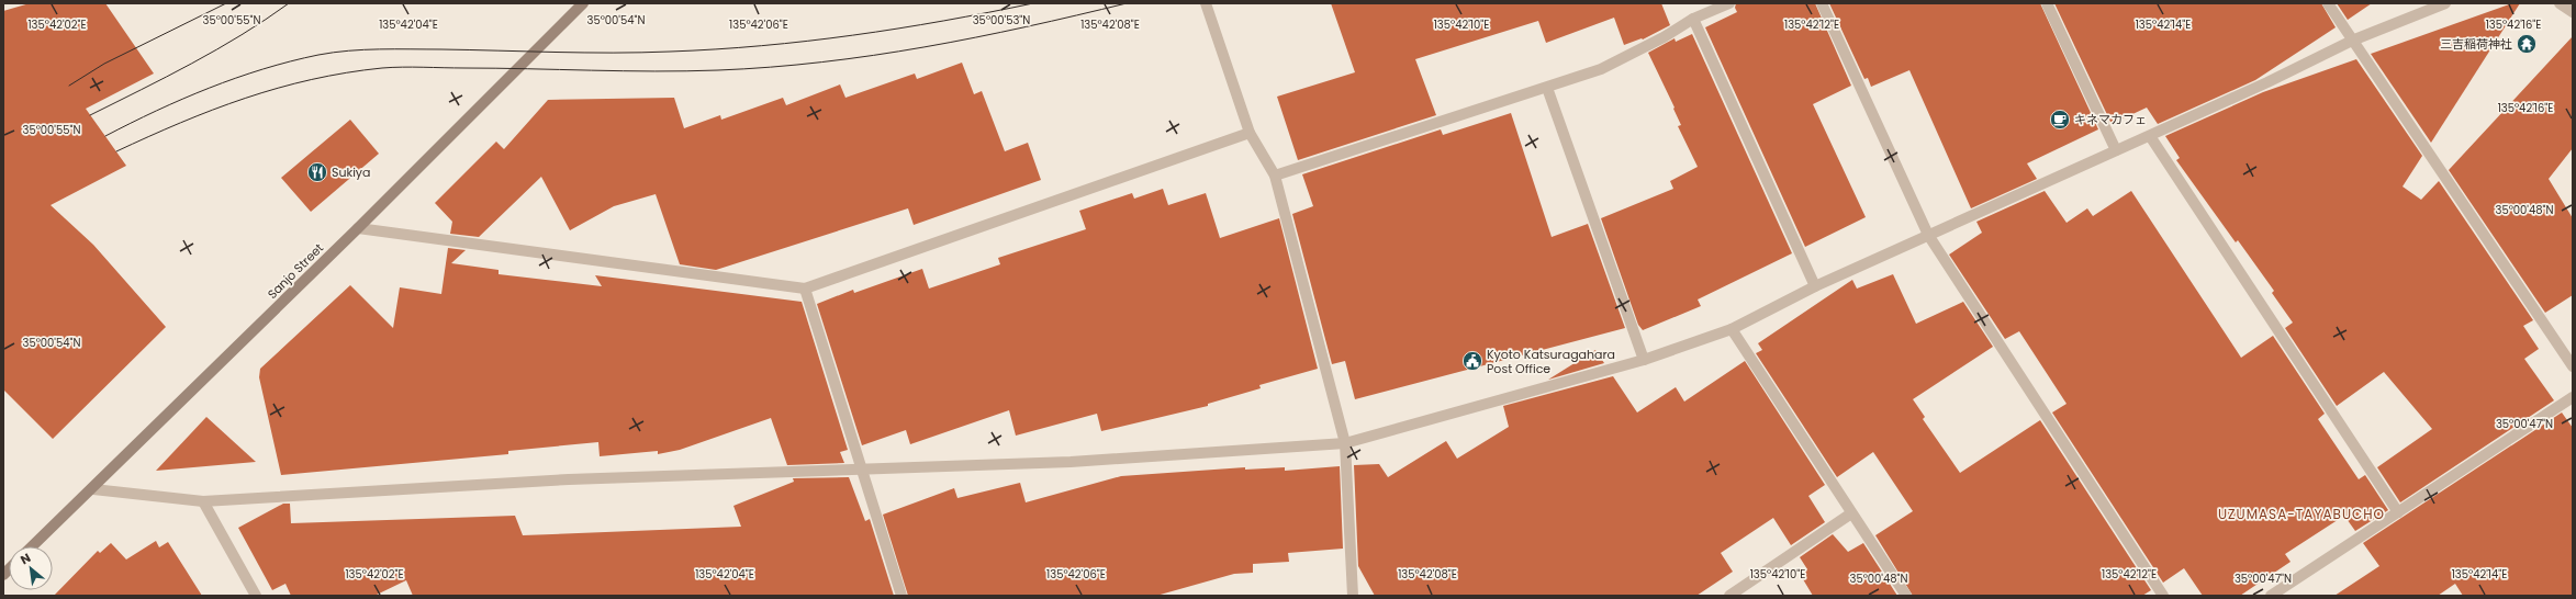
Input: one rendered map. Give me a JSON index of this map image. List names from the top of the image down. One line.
{"streets":{"main road":["Sanjo Street"]},"districts":["UZUMASA-TAYABUCHO"],"places":{"temple":["三吉稲荷神社"],"cafe":["キネマカフェ"],"restaurant":["Sukiya"],"public building":["Kyoto Katsuragahara Post Office"]},"north":"top left","coordinates":["35°00'54\"N","35°00'55\"N","35°00'53\"N","135°42'02\"E","135°42'04\"E","135°42'06\"E","135°42'08\"E","135°42'10\"E","135°42'14\"E","135°42'12\"E","135°42'16\"E","35°00'48\"N","35°00'47\"N"]}
